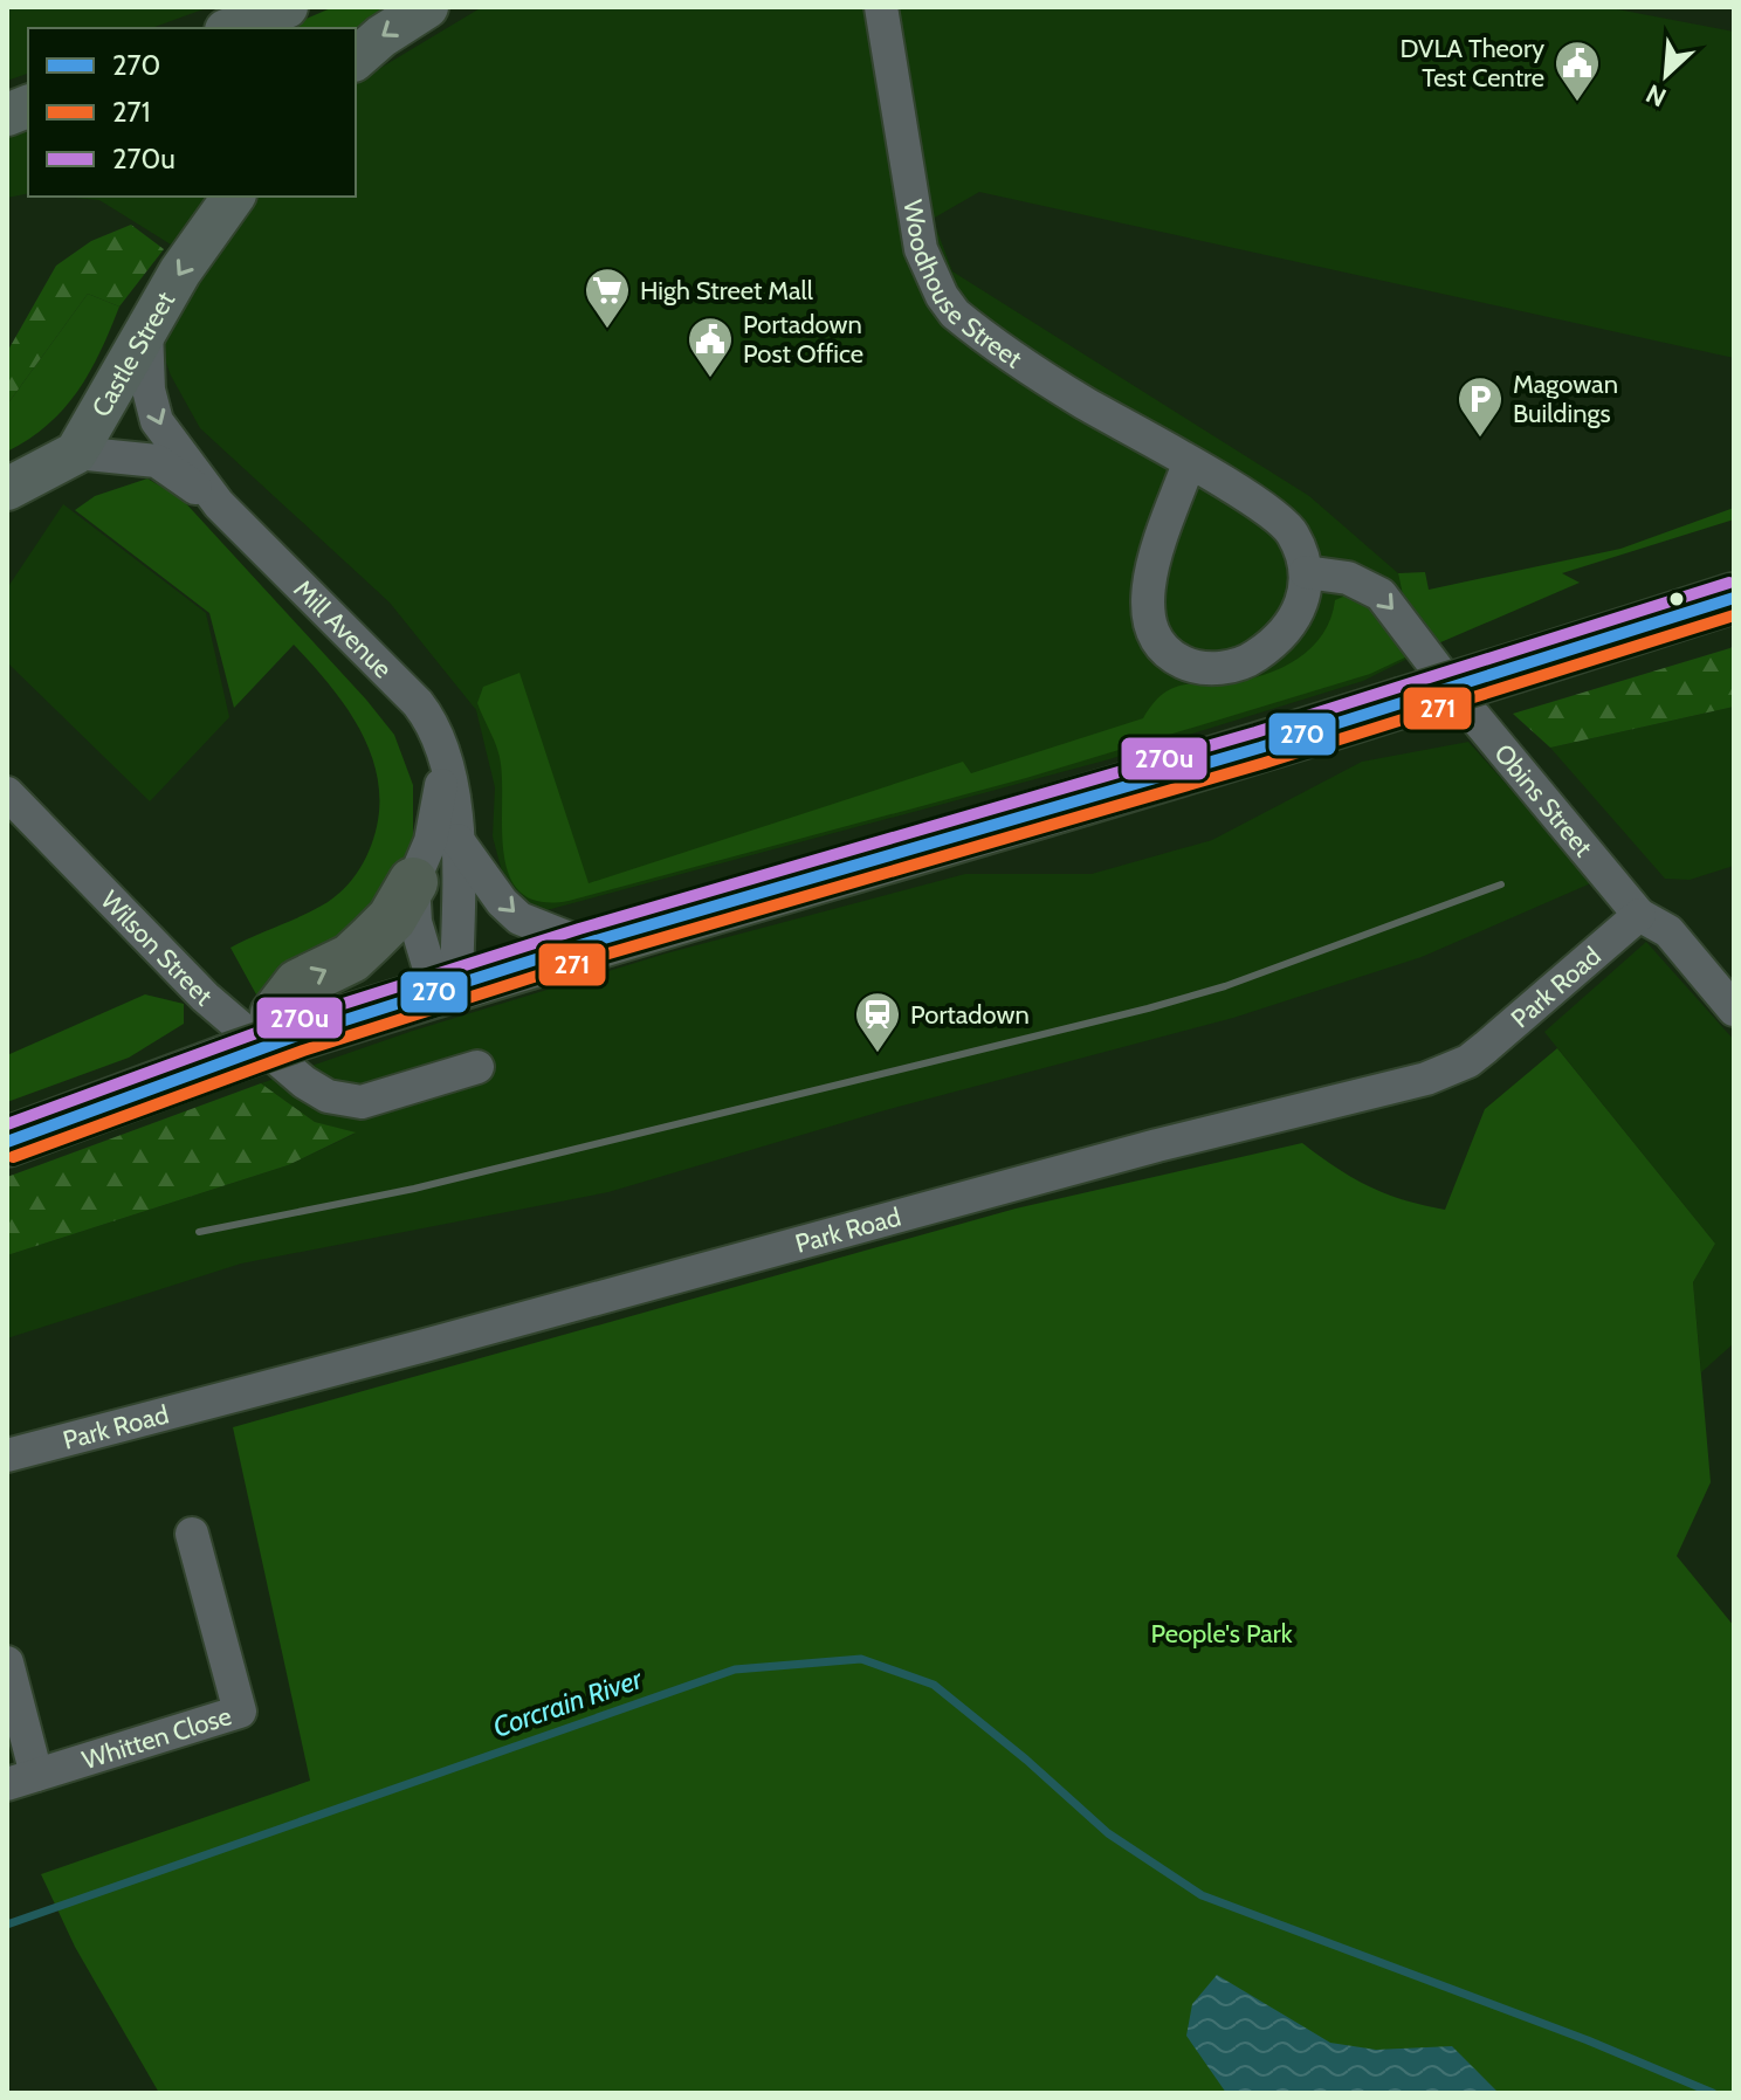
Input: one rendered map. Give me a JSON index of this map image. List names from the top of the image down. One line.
{"streets":{"main road":["Castle Street"],"street":["Woodhouse Street","Mill Avenue","Obins Street","Wilson Street","Park Road","Whitten Close"]},"crossings":[["Woodhouse Street","Obins Street"],["Castle Street","Mill Avenue"],["Obins Street","Park Road"]],"one_way":["Castle Street","Obins Street"],"water":["Corcrain River"],"parks":["People's Park"],"places":{"public building":["DVLA Theory Test Centre","Portadown Post Office"],"supermarket":["High Street Mall"],"parking":["Magowan Buildings"],"station":["Portadown"]},"lines":["transit line 270u","transit line 270","transit line 271"],"legend":["270","271","270u"],"north":"bottom left"}
